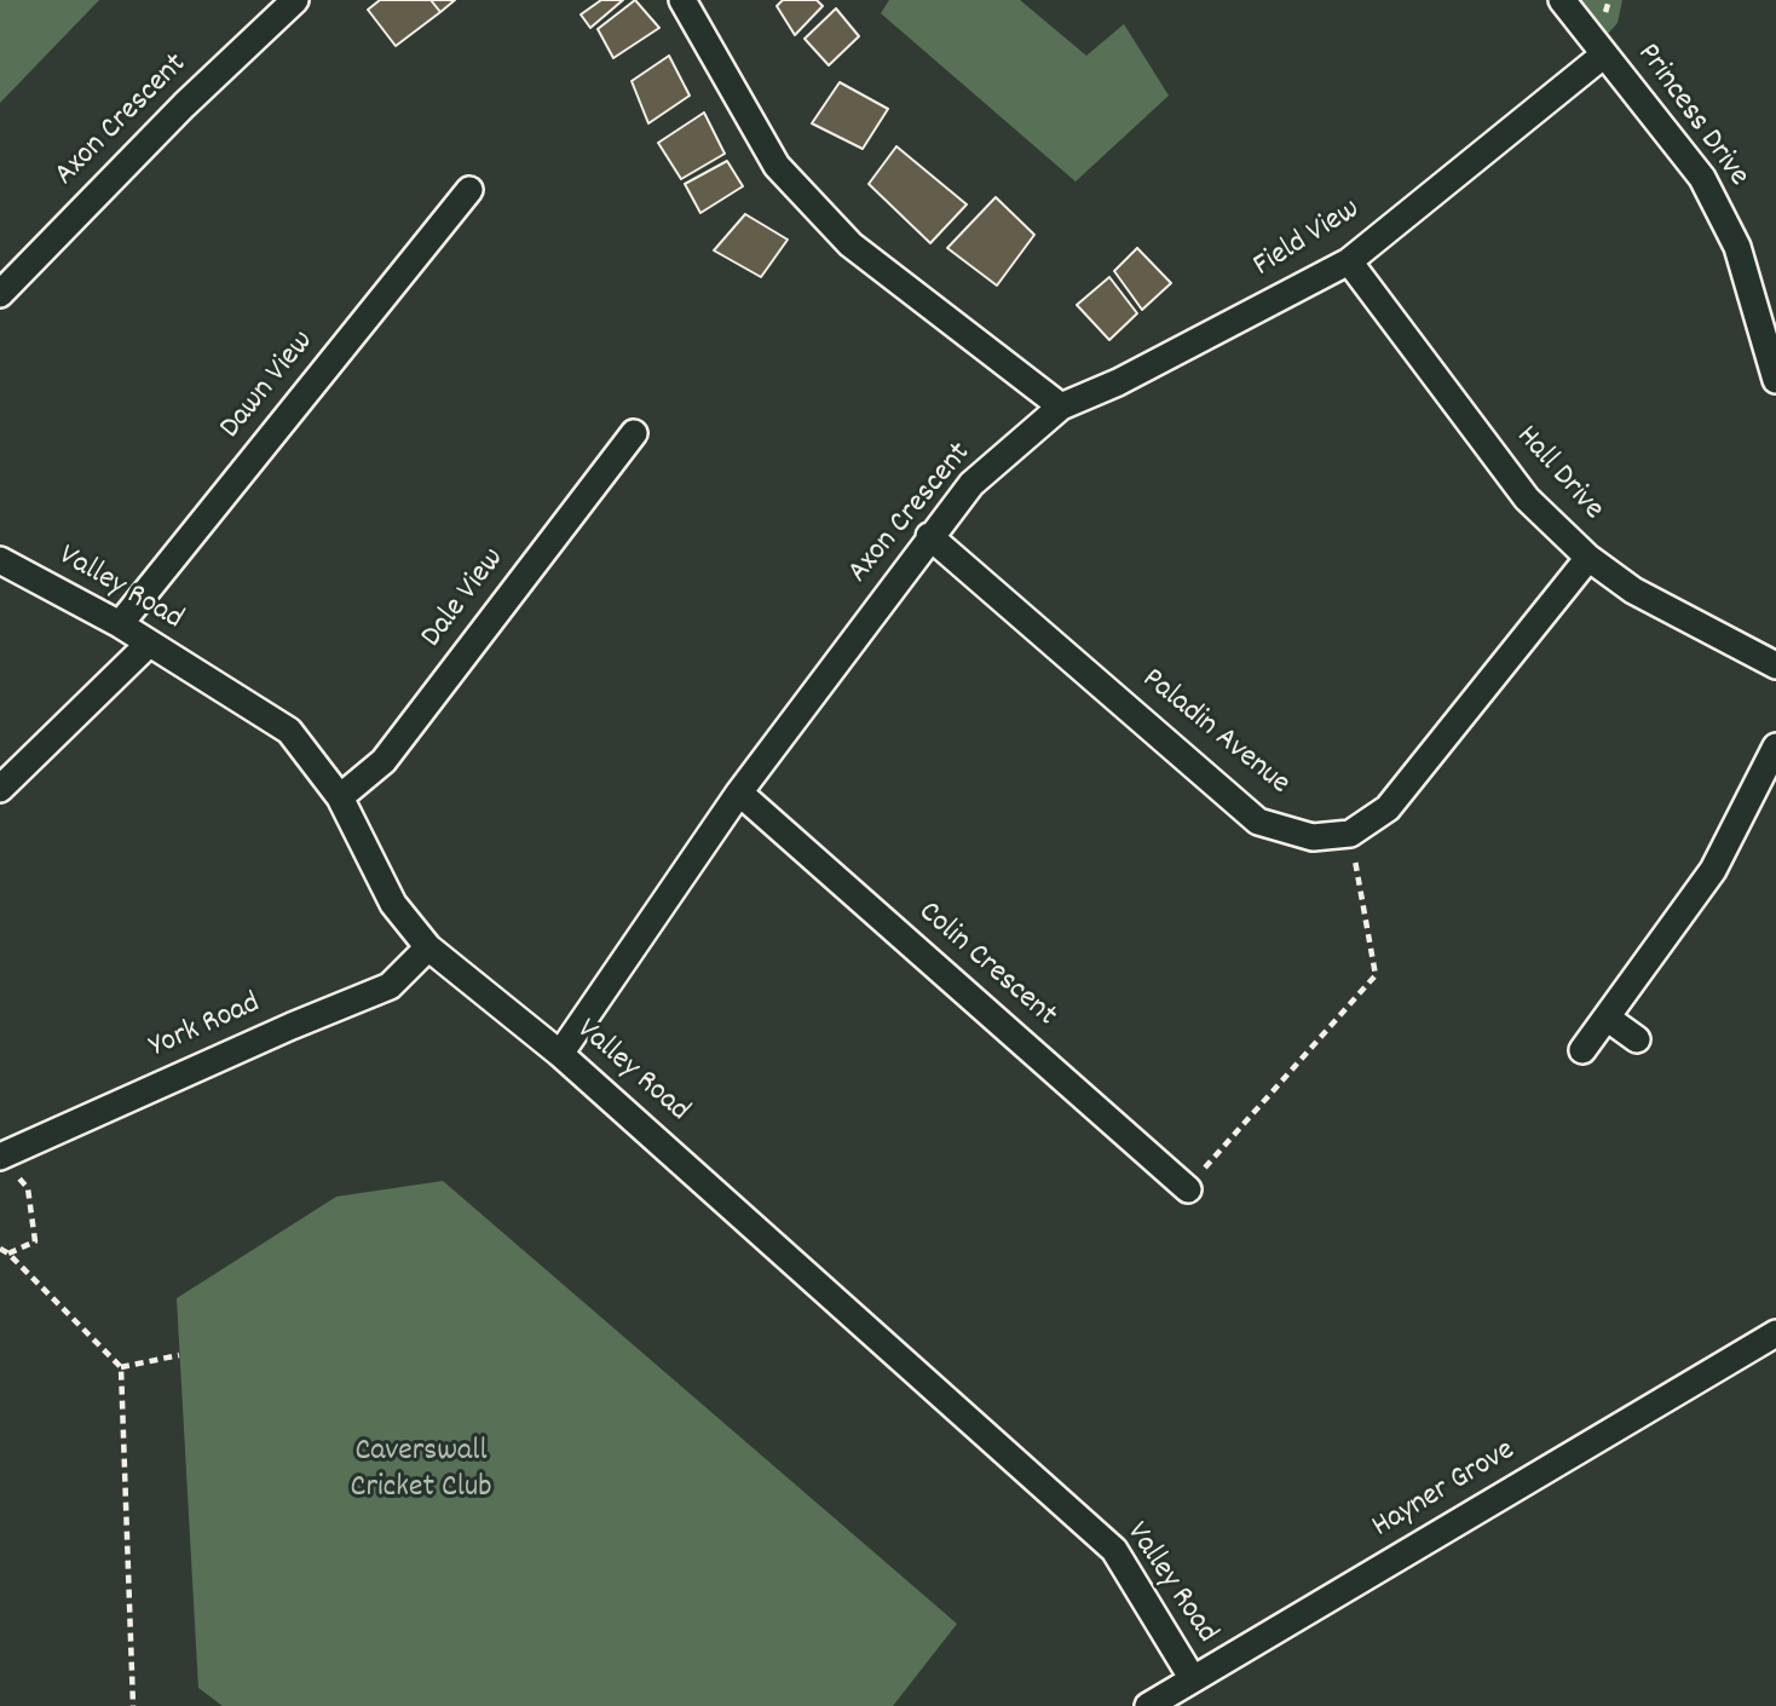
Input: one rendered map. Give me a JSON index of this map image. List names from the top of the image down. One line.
{"streets":{"street":["Princess Drive","Axon Crescent","Field View","Dawn View","Hall Drive","Valley Road","Dale View","Paladin Avenue","Colin Crescent","York Road","Hayner Grove"]},"crossings":[["Princess Drive","Field View"],["Axon Crescent","Field View"],["Axon Crescent","Valley Road"],["Axon Crescent","Paladin Avenue"],["Axon Crescent","Colin Crescent"],["Field View","Hall Drive"],["Dawn View","Valley Road"],["Valley Road","Dale View"],["Valley Road","York Road"],["Valley Road","Hayner Grove"]],"parks":["Caverswall Cricket Club"]}
